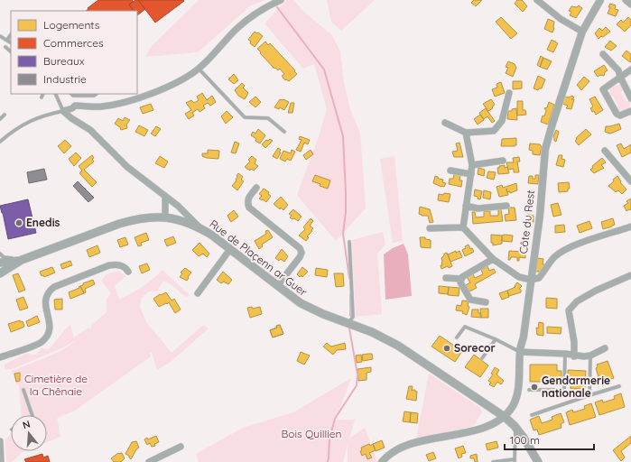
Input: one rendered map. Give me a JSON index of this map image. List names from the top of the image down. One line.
{"streets":{"main road":["Rue de Plaçenn ar Guer"],"street":["Côte du Rest"]},"crossings":[["Côte du Rest","Rue de Plaçenn ar Guer"]],"parks":["Cimetière de la Chênaie","Bois Quillien"],"places":["Enedis","Sorecor","Gendarmerie nationale"],"legend":["Logements","Commerces","Bureaux","Industrie"],"scale_bar":"100 m","north":"top"}
